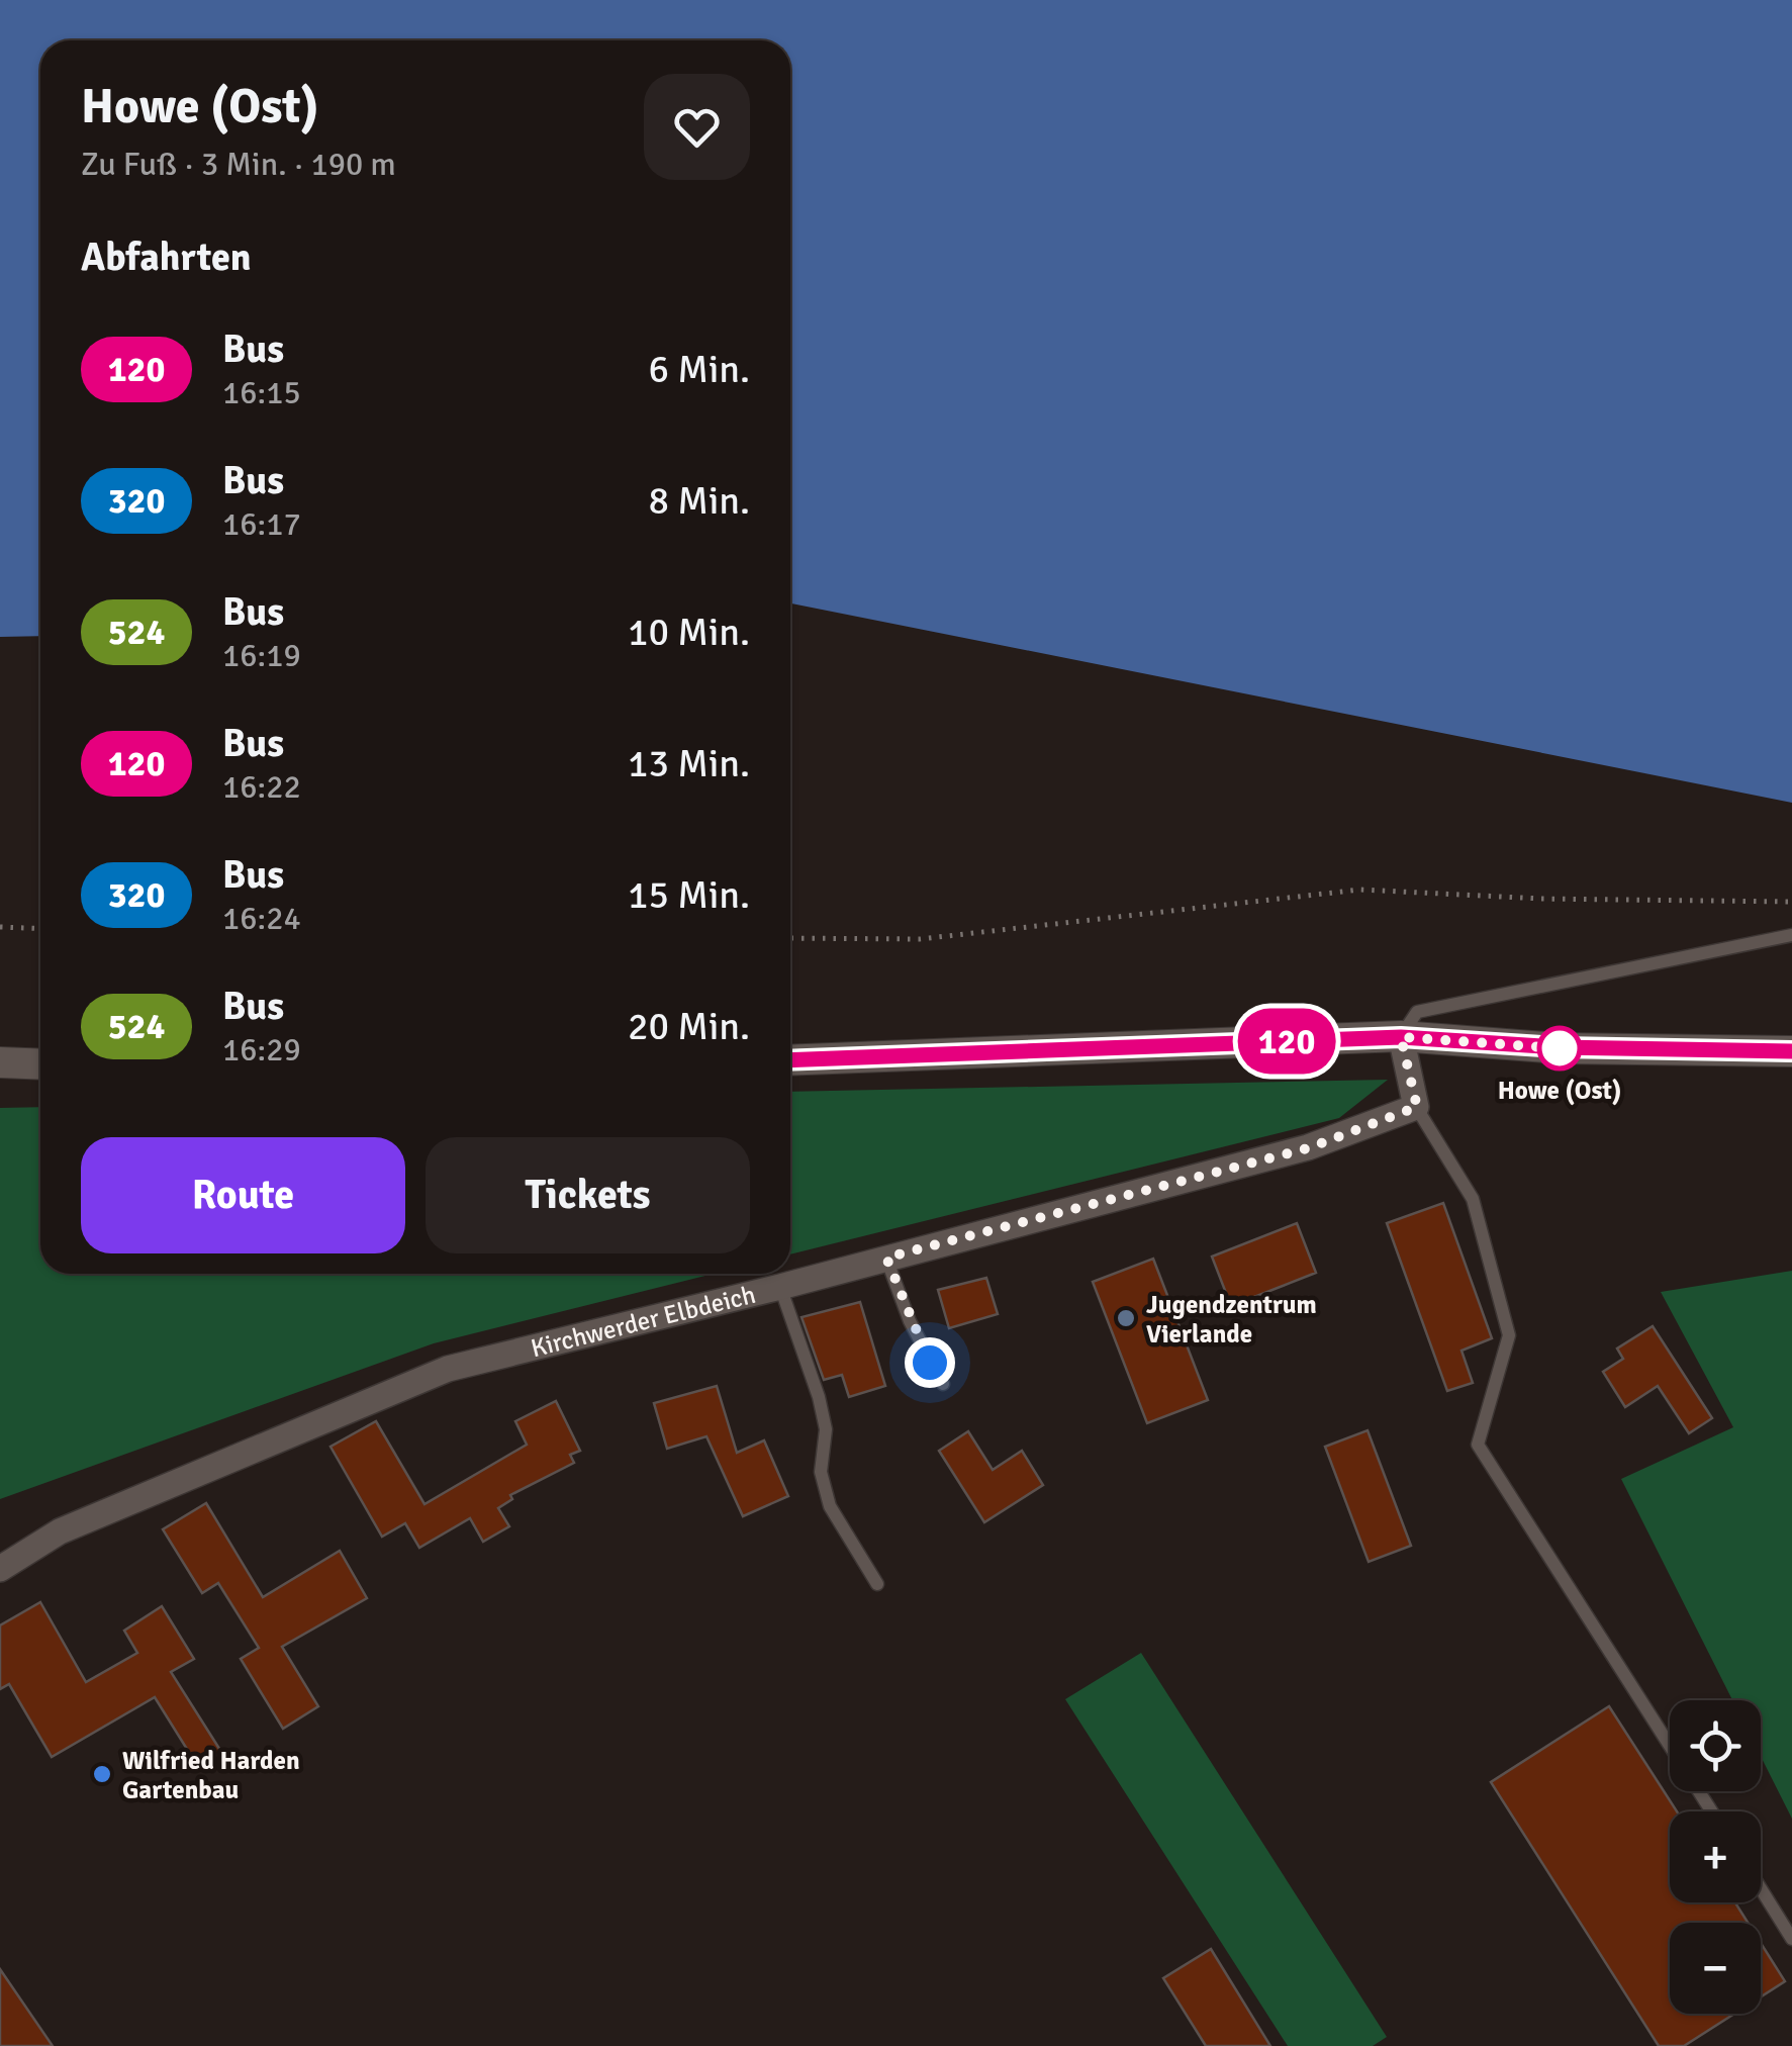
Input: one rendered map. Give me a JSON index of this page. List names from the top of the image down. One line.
{"streets":{"street":["Kirchwerder Elbdeich"]},"places":["Howe (Ost)","Jugendzentrum Vierlande","Wilfried Harden Gartenbau"],"lines":["bus line 120"],"page":{"on_map":"120","heading":[["Howe (Ost)","Zu Fuß · 3 Min. · 190 m"],"Abfahrten"],"list":[{"mark":"120","name":"Bus","note":"16:15","value":"6 Min."},{"mark":"320","name":"Bus","note":"16:17","value":"8 Min."},{"mark":"524","name":"Bus","note":"16:19","value":"10 Min."},{"mark":"120","name":"Bus","note":"16:22","value":"13 Min."},{"mark":"320","name":"Bus","note":"16:24","value":"15 Min."},{"mark":"524","name":"Bus","note":"16:29","value":"20 Min."}],"buttons":["Route","Tickets"],"map_buttons":["+","−"]}}
